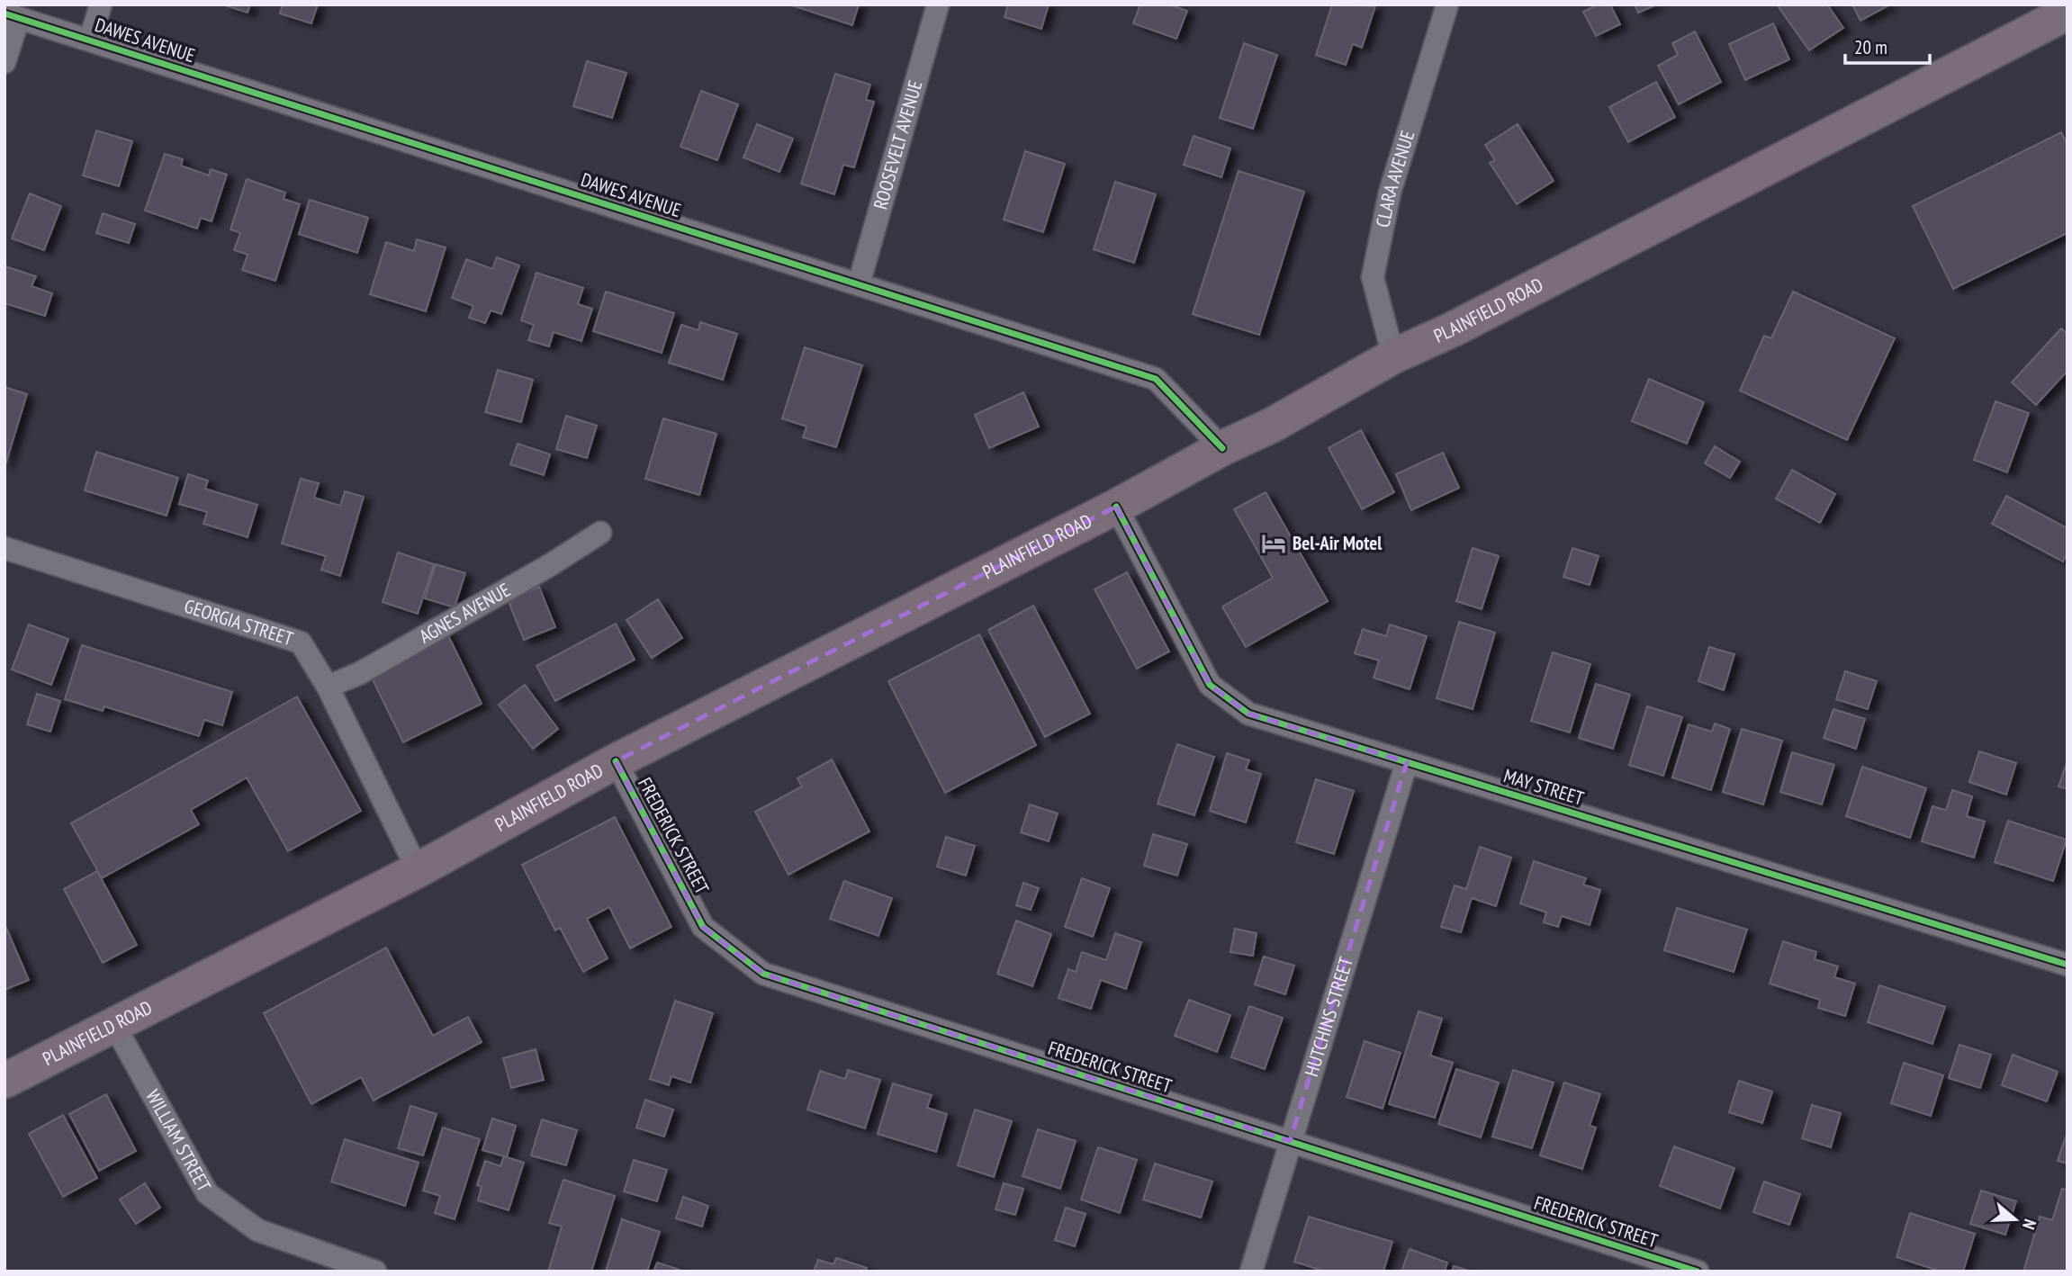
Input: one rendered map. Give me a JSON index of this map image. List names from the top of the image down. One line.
{"streets":{"main road":["PLAINFIELD ROAD"],"street":["DAWES AVENUE","ROOSEVELT AVENUE","CLARA AVENUE","AGNES AVENUE","GEORGIA STREET","MAY STREET","FREDERICK STREET","HUTCHINS STREET","WILLIAM STREET"]},"crossings":[["DAWES AVENUE","ROOSEVELT AVENUE"],["DAWES AVENUE","PLAINFIELD ROAD"],["CLARA AVENUE","PLAINFIELD ROAD"],["PLAINFIELD ROAD","GEORGIA STREET"],["PLAINFIELD ROAD","MAY STREET"],["PLAINFIELD ROAD","FREDERICK STREET"],["PLAINFIELD ROAD","WILLIAM STREET"],["AGNES AVENUE","GEORGIA STREET"],["MAY STREET","HUTCHINS STREET"],["FREDERICK STREET","HUTCHINS STREET"]],"places":{"hotel":["Bel-Air Motel"]},"scale_bar":"20 m","north":"right"}
